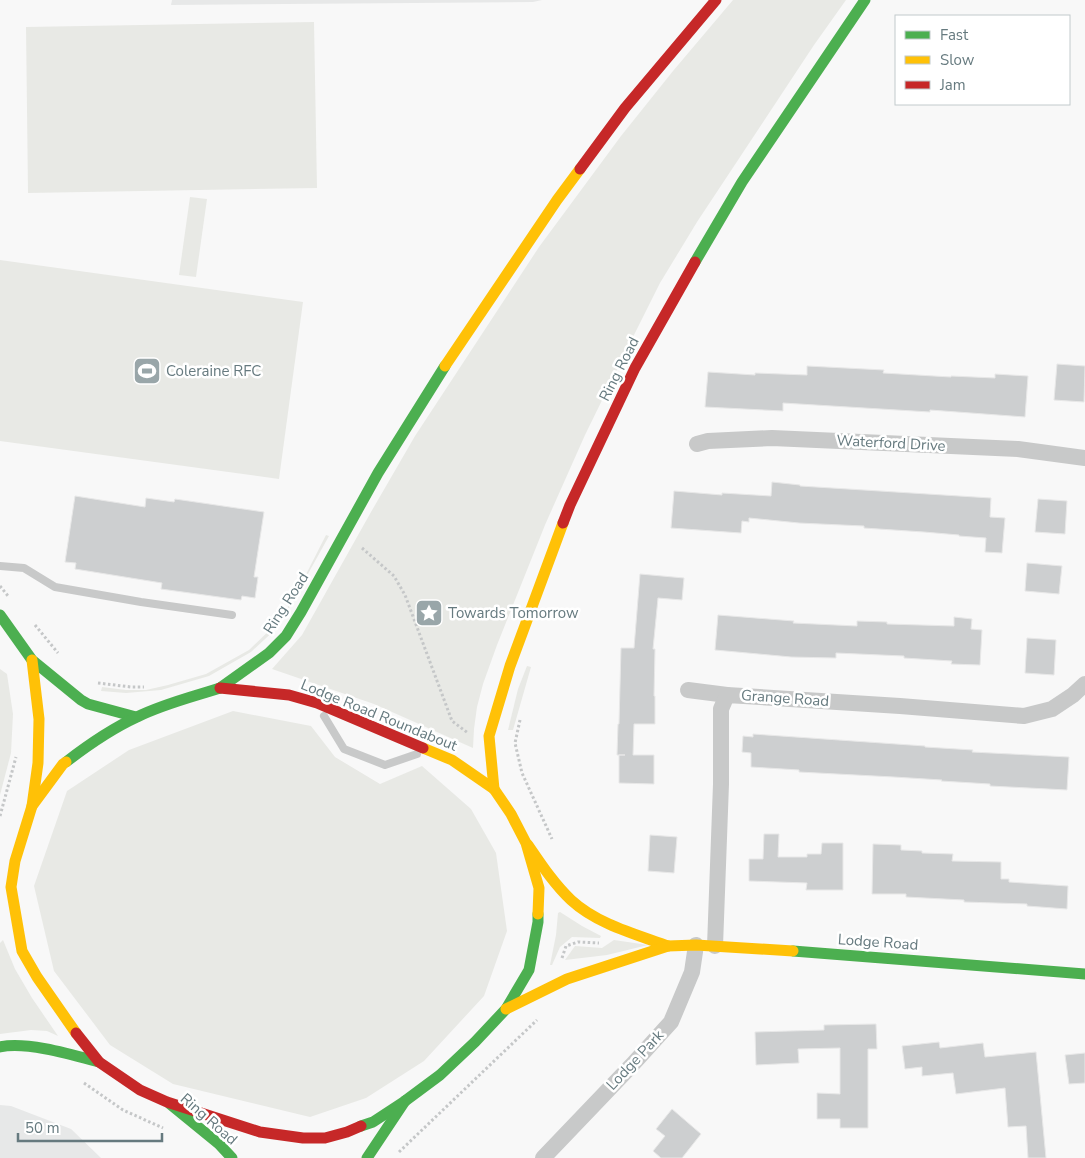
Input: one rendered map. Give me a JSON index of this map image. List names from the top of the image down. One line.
{"streets":{"main road":["Ring Road","Lodge Road Roundabout","Lodge Road"],"street":["Waterford Drive","Grange Road","Lodge Park"]},"crossings":[["Ring Road","Lodge Road Roundabout"],["Grange Road","Lodge Road"],["Lodge Road Roundabout","Lodge Road"],["Lodge Road","Lodge Park"]],"places":{"sports":["Coleraine RFC"],"place":["Towards Tomorrow"]},"legend":["Fast","Slow","Jam"],"scale_bar":"50 m"}
